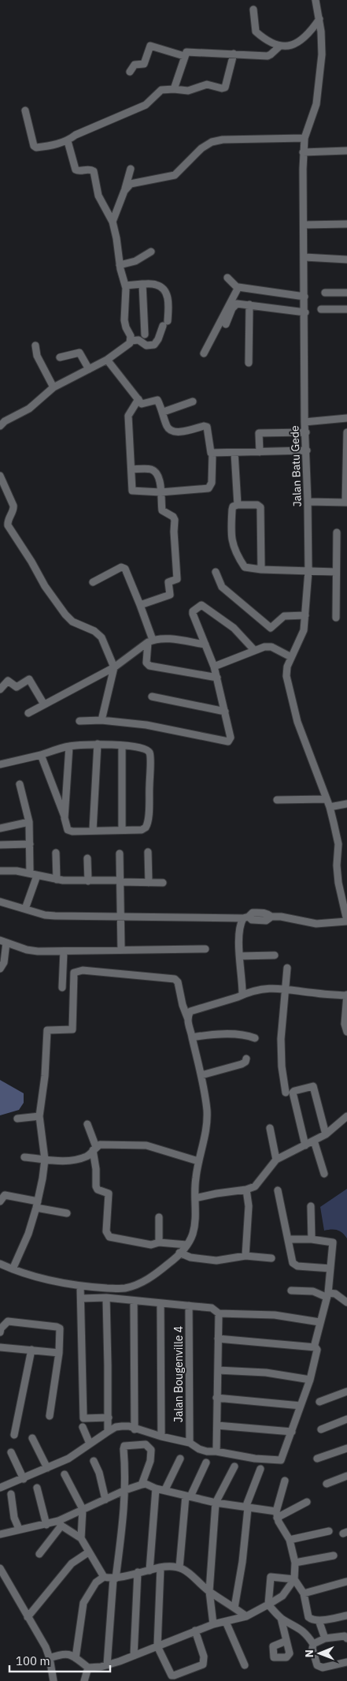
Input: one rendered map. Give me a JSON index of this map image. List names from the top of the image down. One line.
{"streets":{"street":["Jalan Batu Gede","Jalan Bougenville 4"]},"scale_bar":"100 m","north":"left"}
